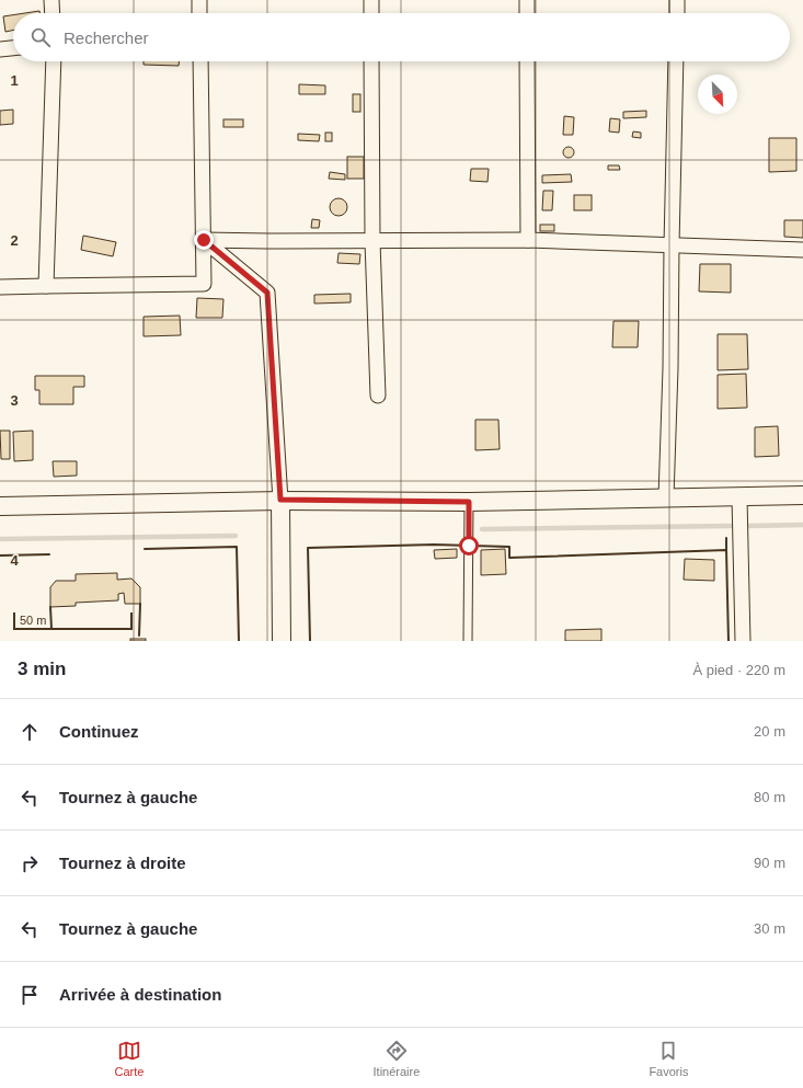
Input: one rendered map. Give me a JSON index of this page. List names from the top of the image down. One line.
{"scale_bar":"50 m","north":"bottom right","page":{"search":"Rechercher","scale":"50 m","heading":["3 min","À pied · 220 m"],"list":[["Continuez","20 m"],["Tournez à gauche","80 m"],["Tournez à droite","90 m"],["Tournez à gauche","30 m"],"Arrivée à destination"],"nav":["Carte","Itinéraire","Favoris"]},"grid":{"rows":["1","2","3","4"]}}
